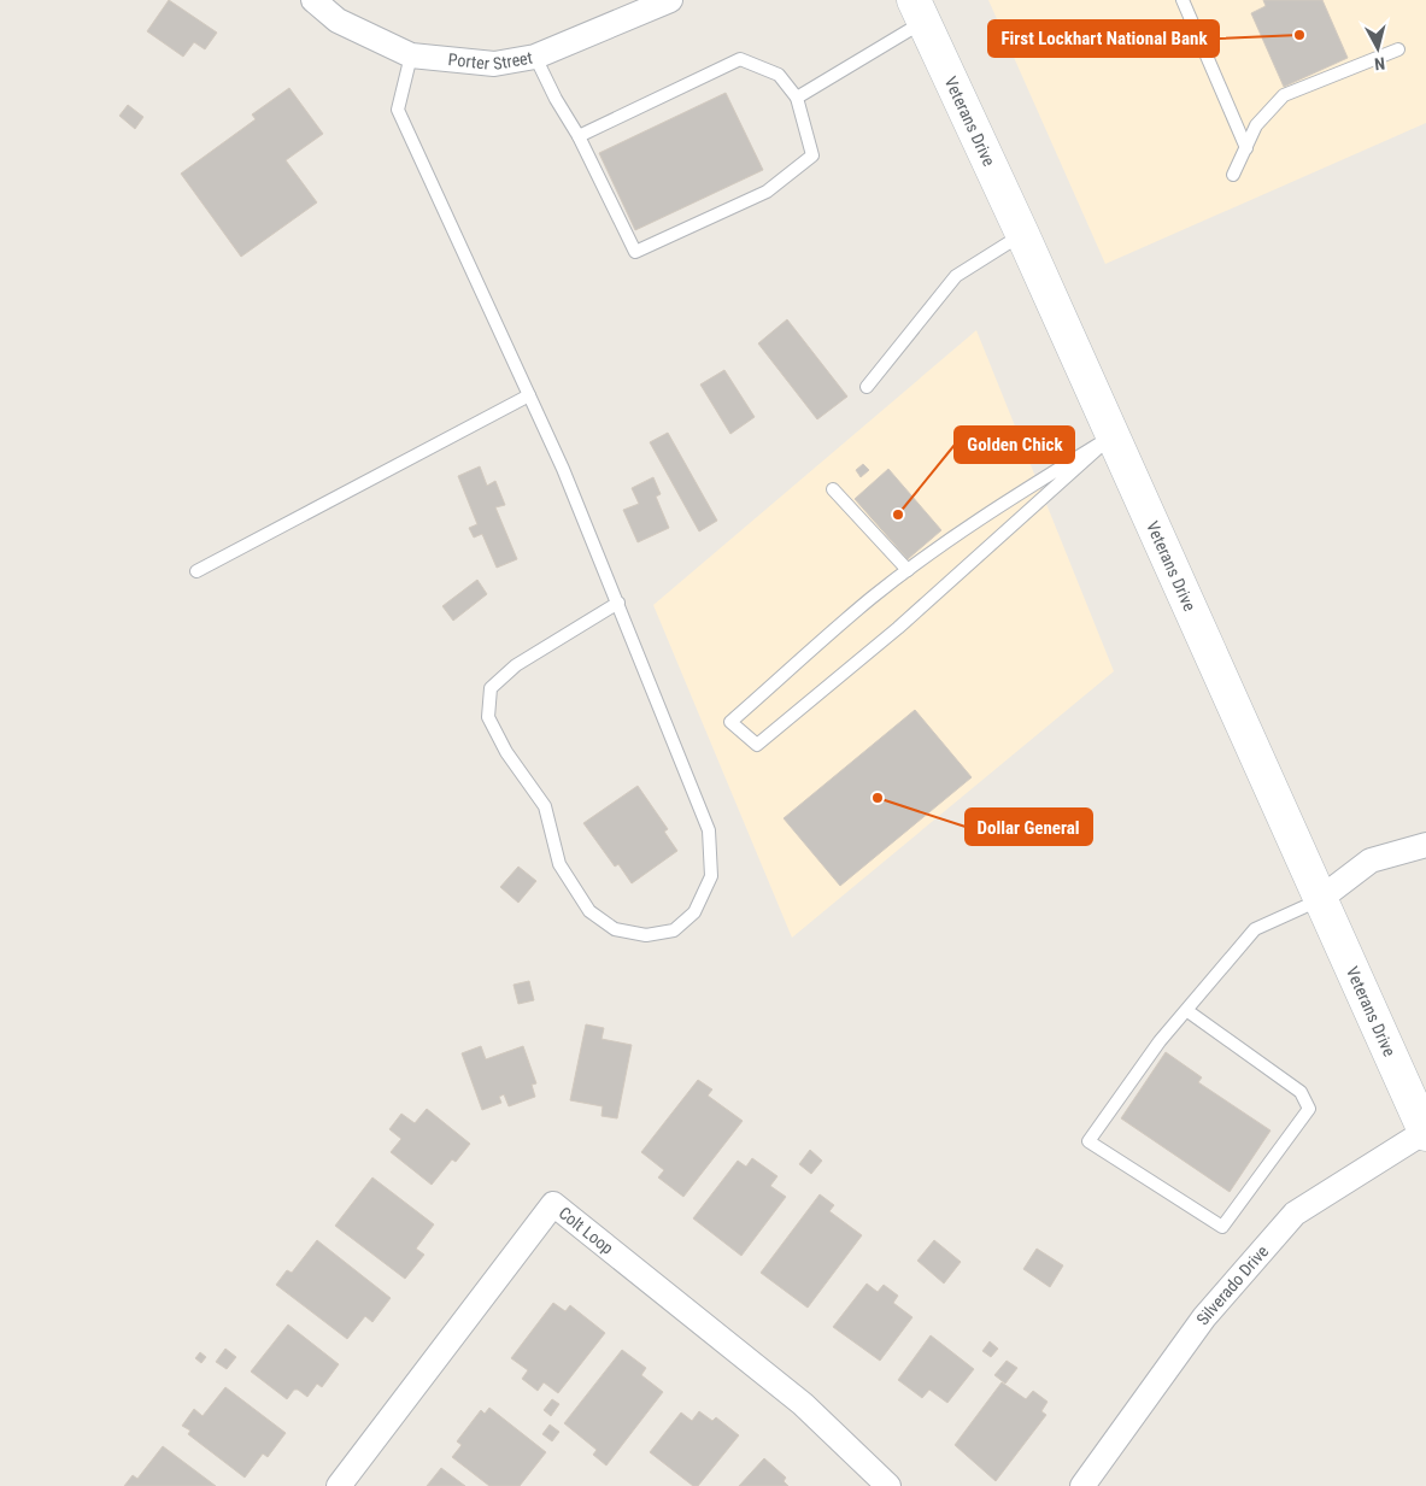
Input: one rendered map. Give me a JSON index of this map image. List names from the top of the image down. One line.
{"streets":{"main road":["Veterans Drive"],"street":["Porter Street","Colt Loop","Silverado Drive"]},"crossings":[["Veterans Drive","Silverado Drive"]],"places":["First Lockhart National Bank","Golden Chick","Dollar General"],"north":"bottom"}
